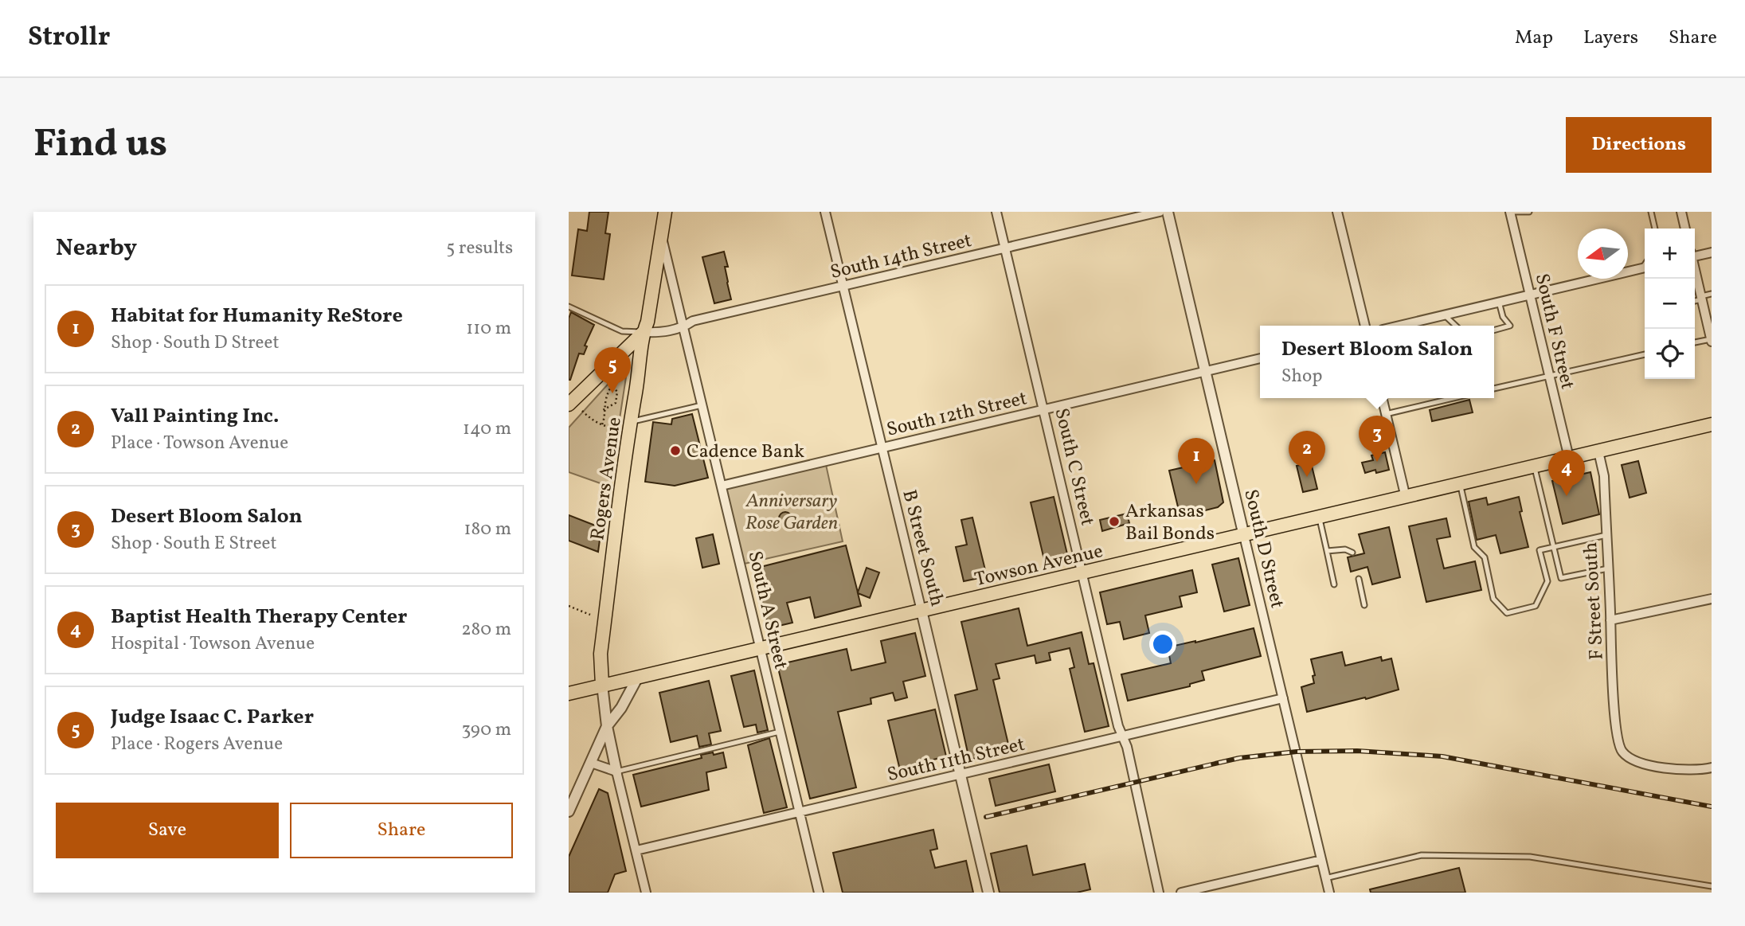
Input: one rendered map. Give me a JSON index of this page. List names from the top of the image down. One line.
{"streets":{"main road":["Rogers Avenue","Towson Avenue"],"street":["South 14th Street","South F Street","South 12th Street","South C Street","B Street South","South D Street","F Street South","South A Street","South 11th Street"]},"crossings":[["South 14th Street","South C Street"],["South 14th Street","Rogers Avenue"],["South 14th Street","B Street South"],["South 14th Street","South A Street"],["South F Street","Towson Avenue"],["South 12th Street","South C Street"],["South 12th Street","B Street South"],["South 12th Street","South D Street"],["South 12th Street","South A Street"],["South C Street","Towson Avenue"],["South C Street","South 11th Street"],["Rogers Avenue","Towson Avenue"],["Rogers Avenue","South A Street"],["B Street South","Towson Avenue"],["B Street South","South 11th Street"],["South D Street","Towson Avenue"],["South D Street","South 11th Street"],["Towson Avenue","F Street South"],["Towson Avenue","South A Street"],["South A Street","South 11th Street"]],"parks":["Anniversary Rose Garden"],"places":["Cadence Bank","Arkansas Bail Bonds"],"north":"left","page":{"header":"Strollr","nav":["Map","Layers","Share"],"buttons":["Directions",["Save","Share"]],"title":"Find us","heading":["Nearby","5 results"],"map_buttons":["+","−"],"list":[{"mark":"1","name":"Habitat for Humanity ReStore","note":"Shop · South D Street","value":"110 m"},{"mark":"2","name":"Vall Painting Inc.","note":"Place · Towson Avenue","value":"140 m"},{"mark":"3","name":"Desert Bloom Salon","note":"Shop · South E Street","value":"180 m"},{"mark":"4","name":"Baptist Health Therapy Center","note":"Hospital · Towson Avenue","value":"280 m"},{"mark":"5","name":"Judge Isaac C. Parker","note":"Place · Rogers Avenue","value":"390 m"}],"popup":["Desert Bloom Salon","Shop"],"pins":["5","3","2","1","4"]}}
